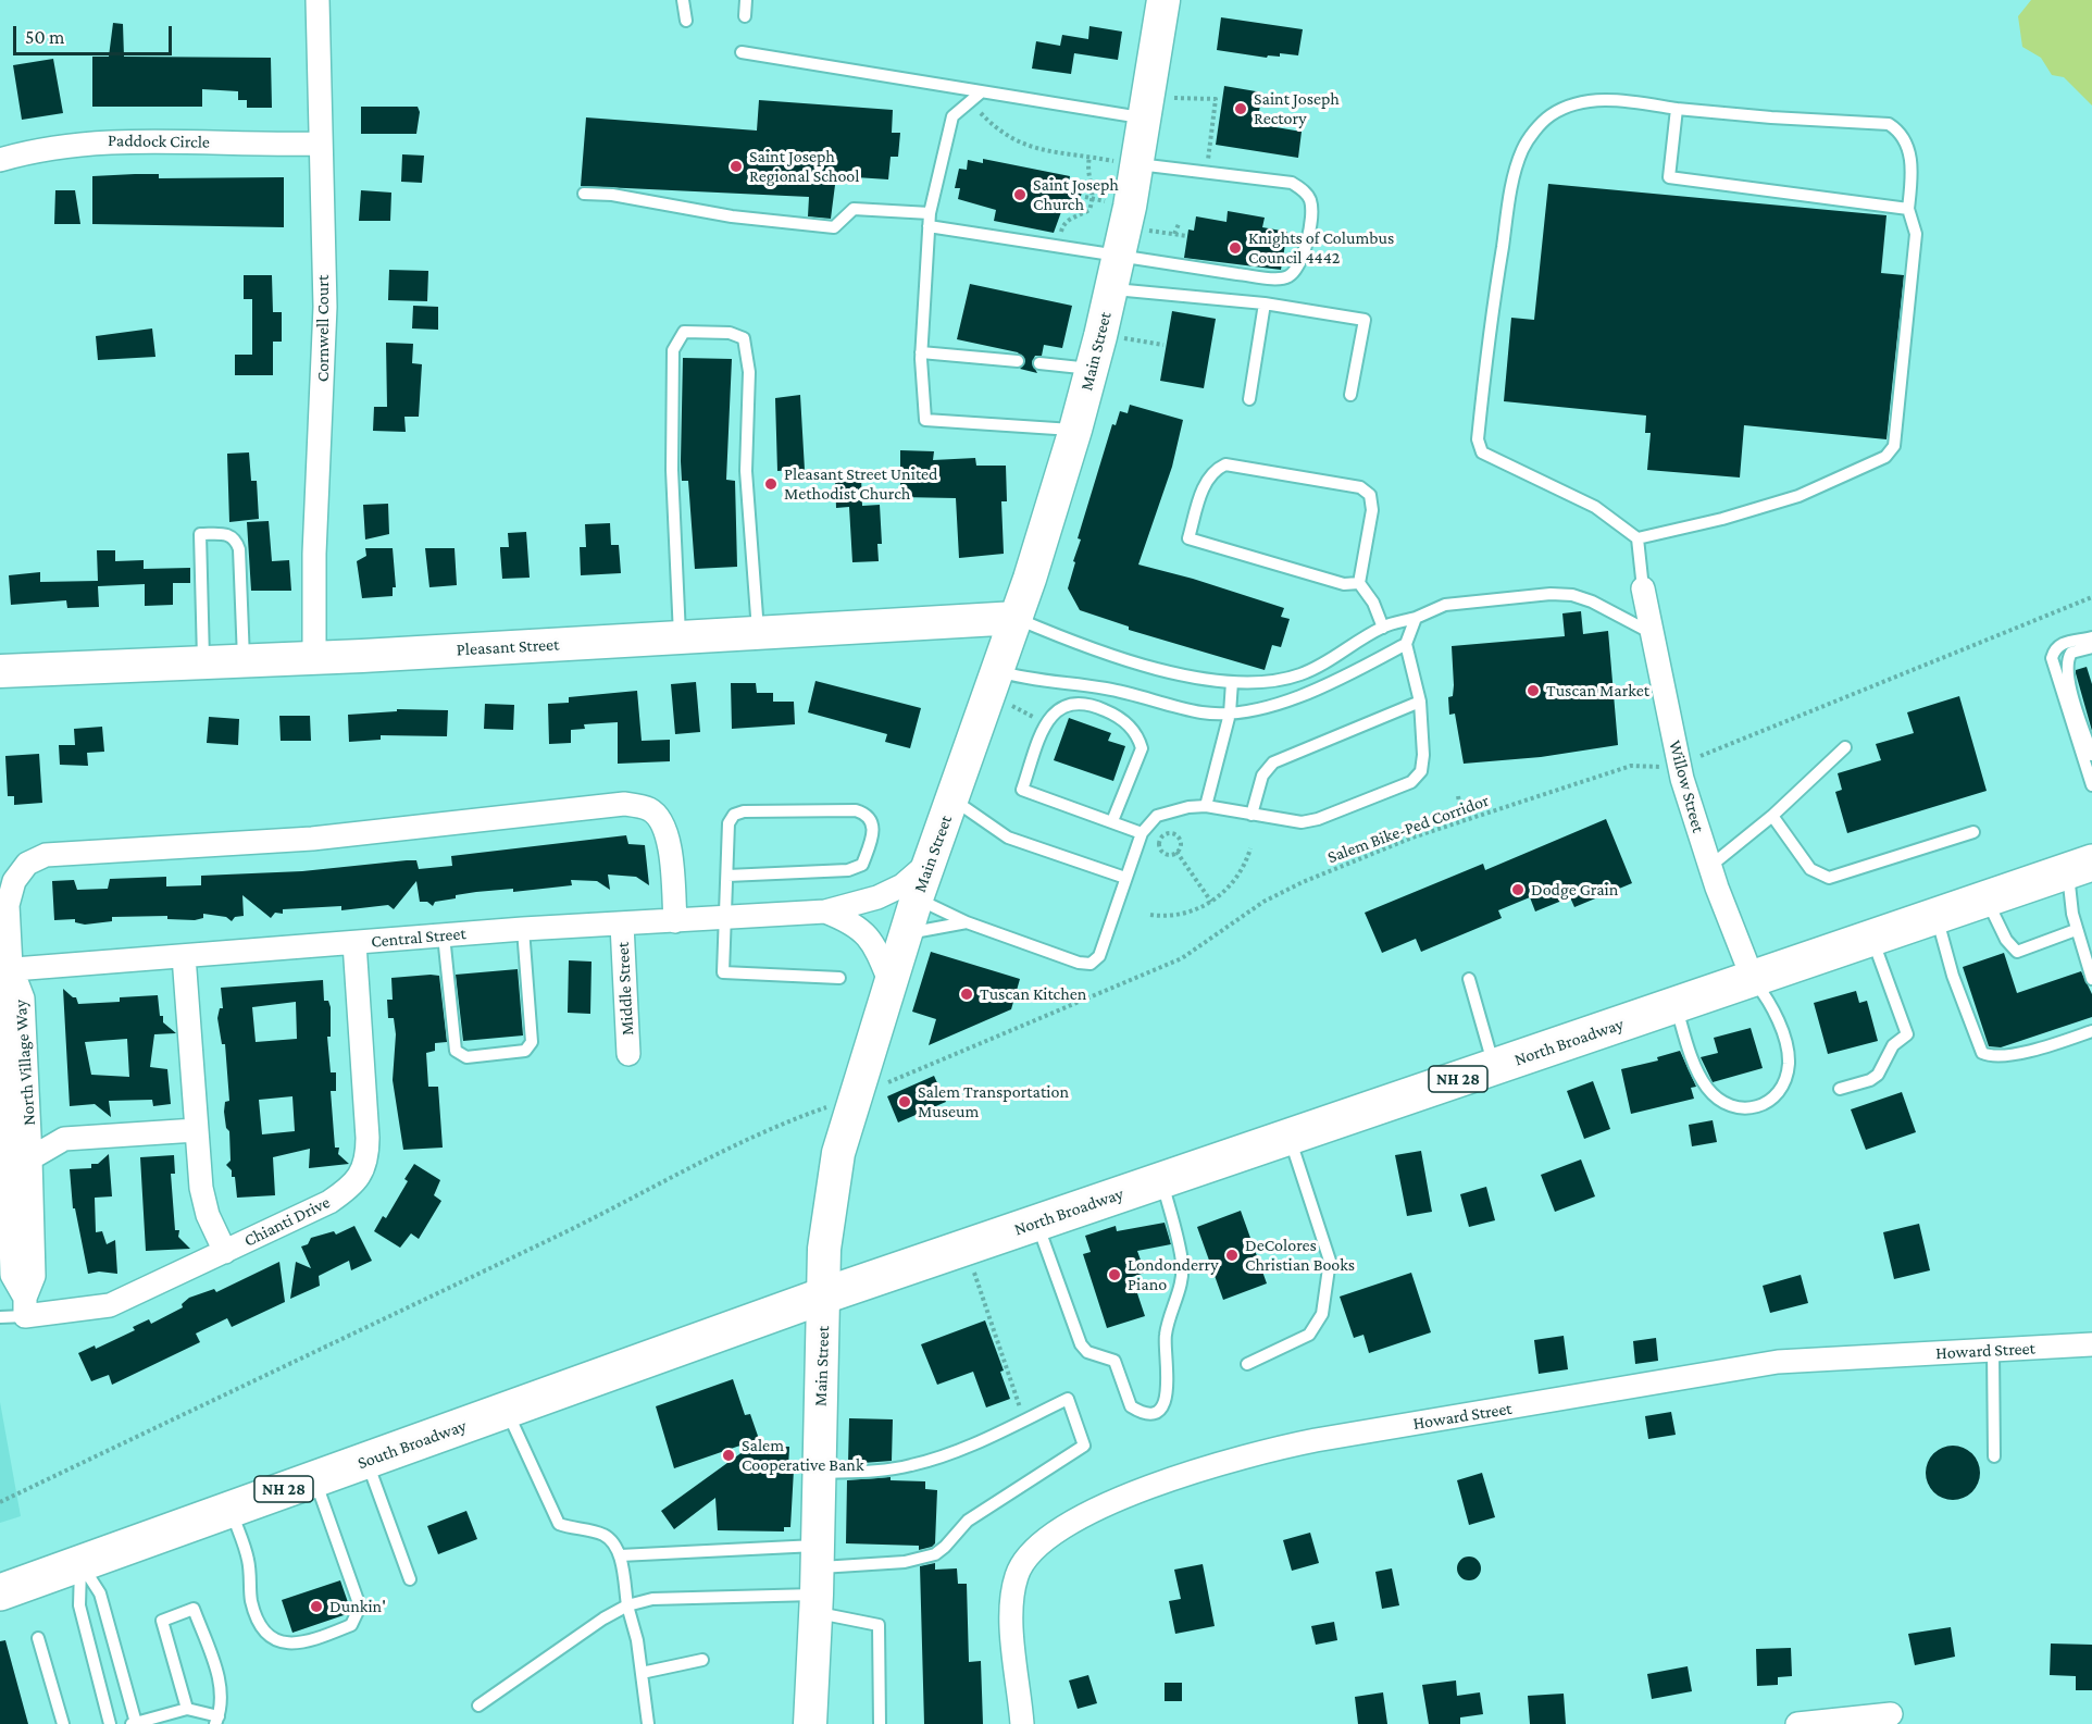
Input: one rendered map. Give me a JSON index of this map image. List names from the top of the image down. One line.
{"streets":{"main road":["Main Street","Pleasant Street","North Broadway","NH 28","South Broadway"],"street":["Paddock Circle","Cornwell Court","Willow Street","Central Street","Middle Street","North Village Way","Chianti Drive","Howard Street"],"path":["Salem Bike-Ped Corridor"]},"crossings":[["Paddock Circle","Cornwell Court"],["Cornwell Court","Pleasant Street"],["Main Street","Pleasant Street"],["Main Street","Salem Bike-Ped Corridor"],["Main Street","Central Street"],["Main Street","North Broadway"],["Main Street","South Broadway"],["Willow Street","North Broadway"],["Central Street","Middle Street"],["Central Street","North Village Way"],["Central Street","Chianti Drive"],["North Broadway","South Broadway"],["North Village Way","Chianti Drive"]],"places":["Saint Joseph Rectory","Saint Joseph Regional School","Saint Joseph Church","Knights of Columbus Council 4442","Pleasant Street United Methodist Church","Tuscan Market","Dodge Grain","Tuscan Kitchen","Salem Transportation Museum","DeColores Christian Books","Londonderry Piano","Salem Cooperative Bank","Dunkin'"],"scale_bar":"50 m"}
